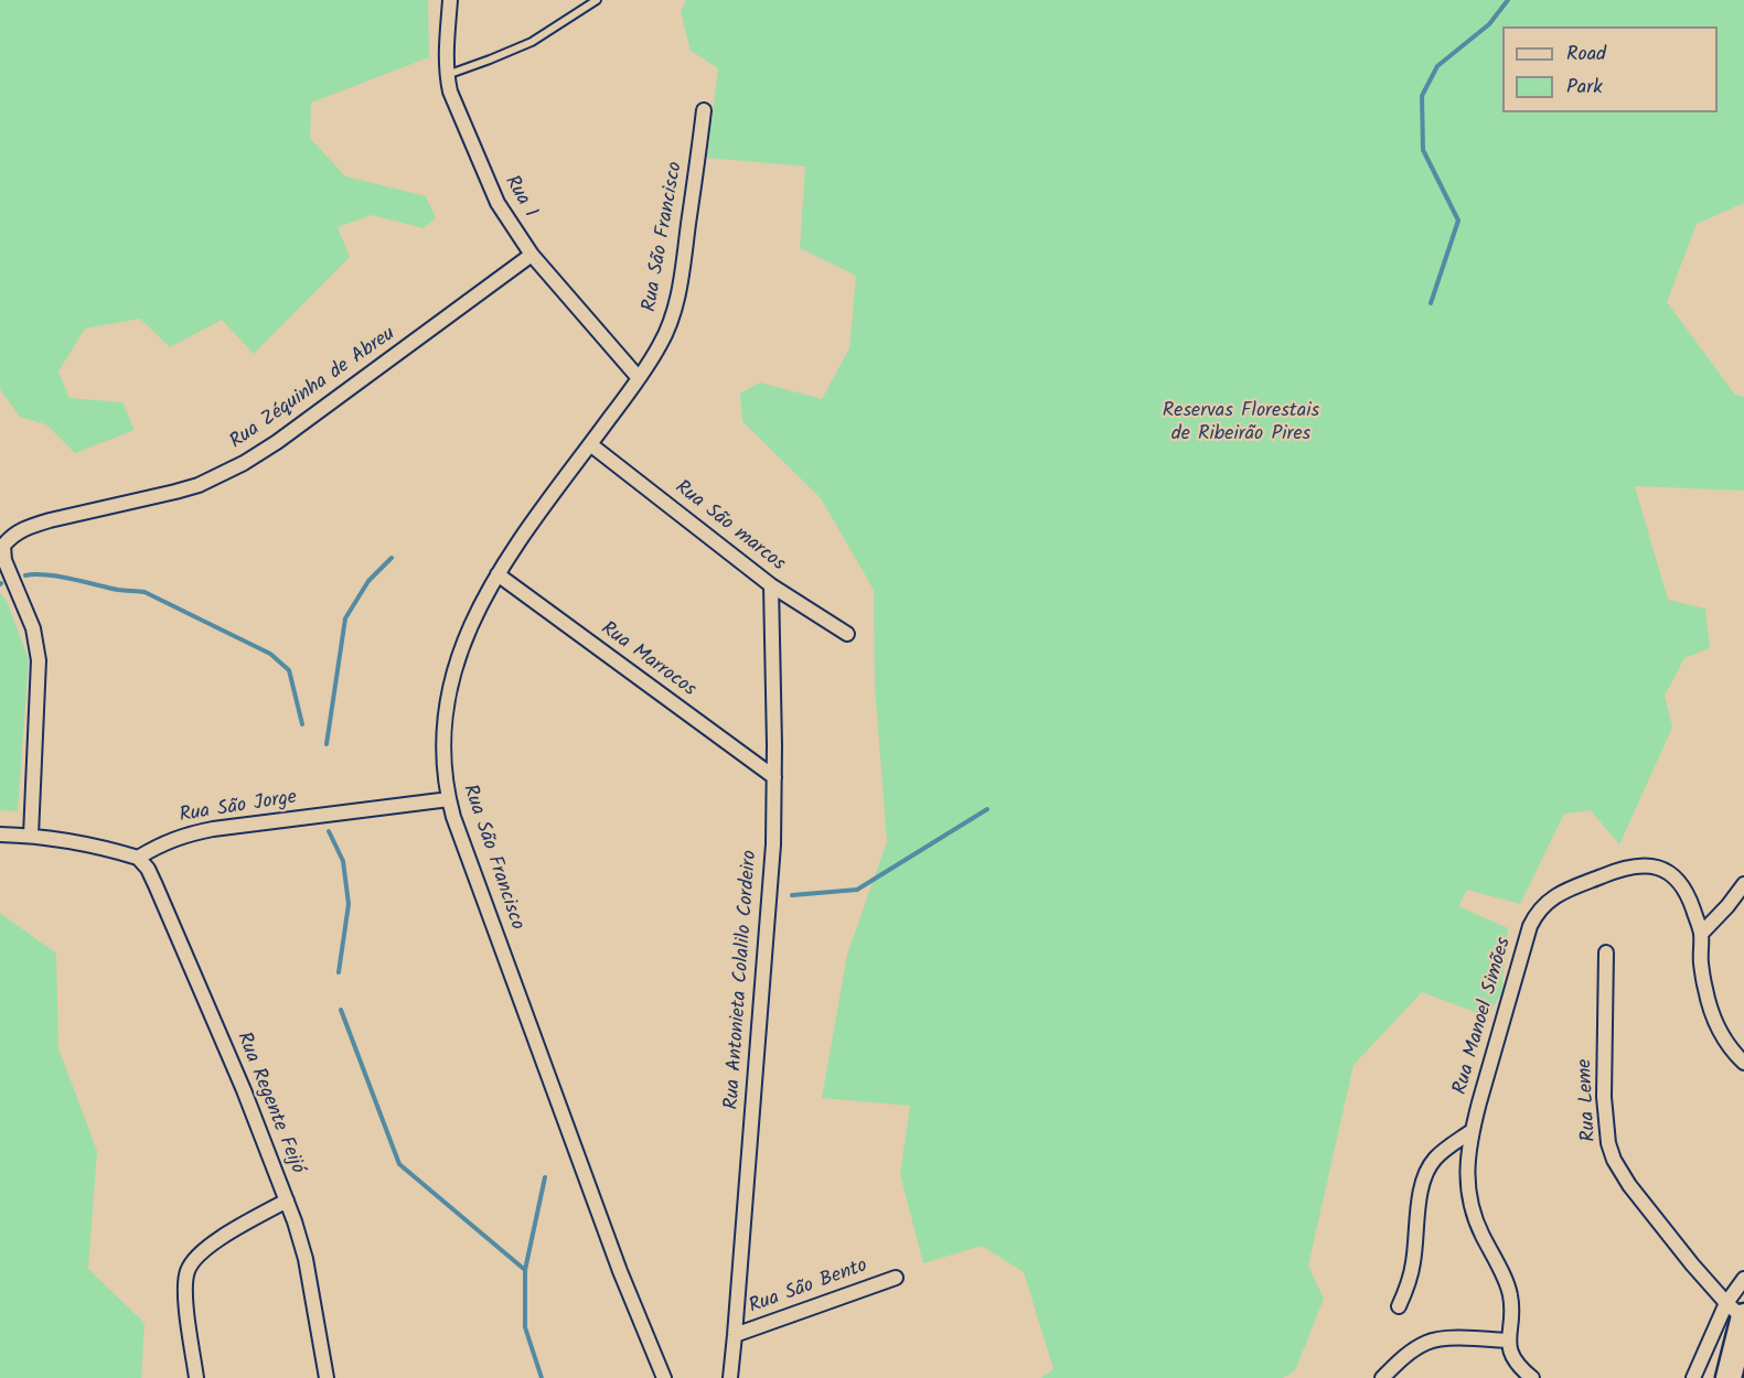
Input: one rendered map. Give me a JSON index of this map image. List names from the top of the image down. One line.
{"streets":{"street":["Rua 1","Rua São Francisco","Rua Zéquinha de Abreu","Rua São marcos","Rua Marrocos","Rua São Jorge","Rua Antonieta Colalilo Cordeiro","Rua Manoel Simões","Rua Leme","Rua Regente Feijó","Rua São Bento"]},"crossings":[["Rua 1","Rua São Francisco"],["Rua 1","Rua Zéquinha de Abreu"],["Rua São Francisco","Rua São marcos"],["Rua São Francisco","Rua Marrocos"],["Rua São Francisco","Rua São Jorge"],["Rua São marcos","Rua Antonieta Colalilo Cordeiro"],["Rua Marrocos","Rua Antonieta Colalilo Cordeiro"],["Rua São Jorge","Rua Regente Feijó"],["Rua Antonieta Colalilo Cordeiro","Rua São Bento"]],"parks":["Reservas Florestais de Ribeirão Pires"],"legend":["Road","Park"]}
